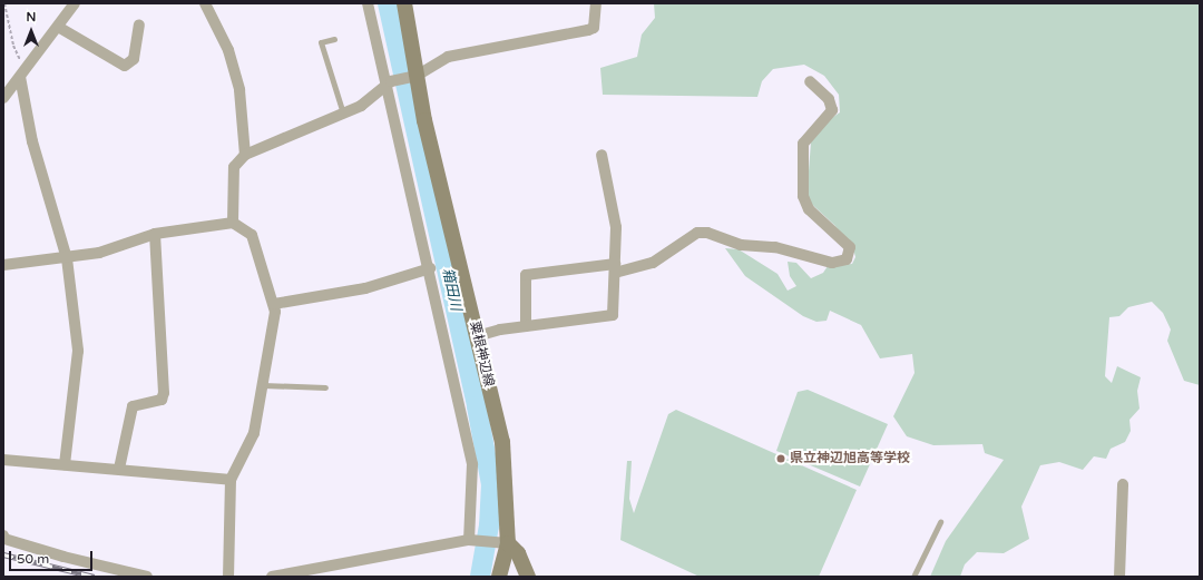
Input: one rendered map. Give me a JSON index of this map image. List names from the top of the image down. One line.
{"streets":{"main road":["粟根神辺線"]},"water":["箱田川"],"places":["県立神辺旭高等学校"],"scale_bar":"50 m","north":"top"}
